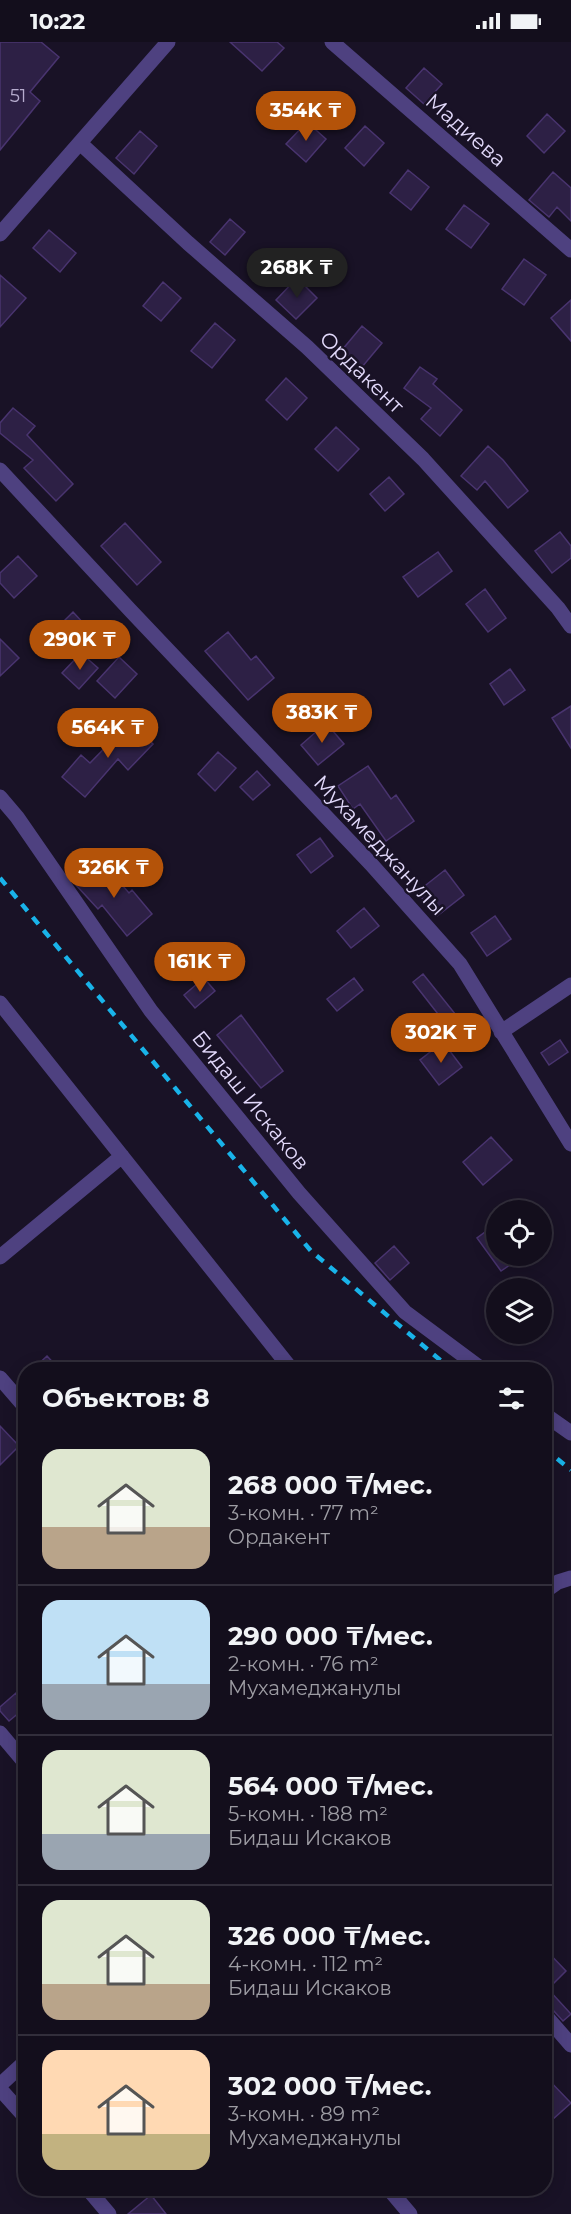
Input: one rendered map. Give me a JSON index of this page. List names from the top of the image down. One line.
{"streets":{"street":["Мадиева","Ордакент","Мухамеджанулы","Бидаш Искаков"]},"house_numbers":["51"],"page":{"status":"10:22","price":["354K ₸","268K ₸","290K ₸","383K ₸","564K ₸","326K ₸","161K ₸","302K ₸"],"heading":"Объектов: 8","list":[{"name":"268 000 ₸/мес.","note":"3-комн. · 77 m² · Ордакент"},{"name":"290 000 ₸/мес.","note":"2-комн. · 76 m² · Мухамеджанулы"},{"name":"564 000 ₸/мес.","note":"5-комн. · 188 m² · Бидаш Искаков"},{"name":"326 000 ₸/мес.","note":"4-комн. · 112 m² · Бидаш Искаков"},{"name":"302 000 ₸/мес.","note":"3-комн. · 89 m² · Мухамеджанулы"}]}}
